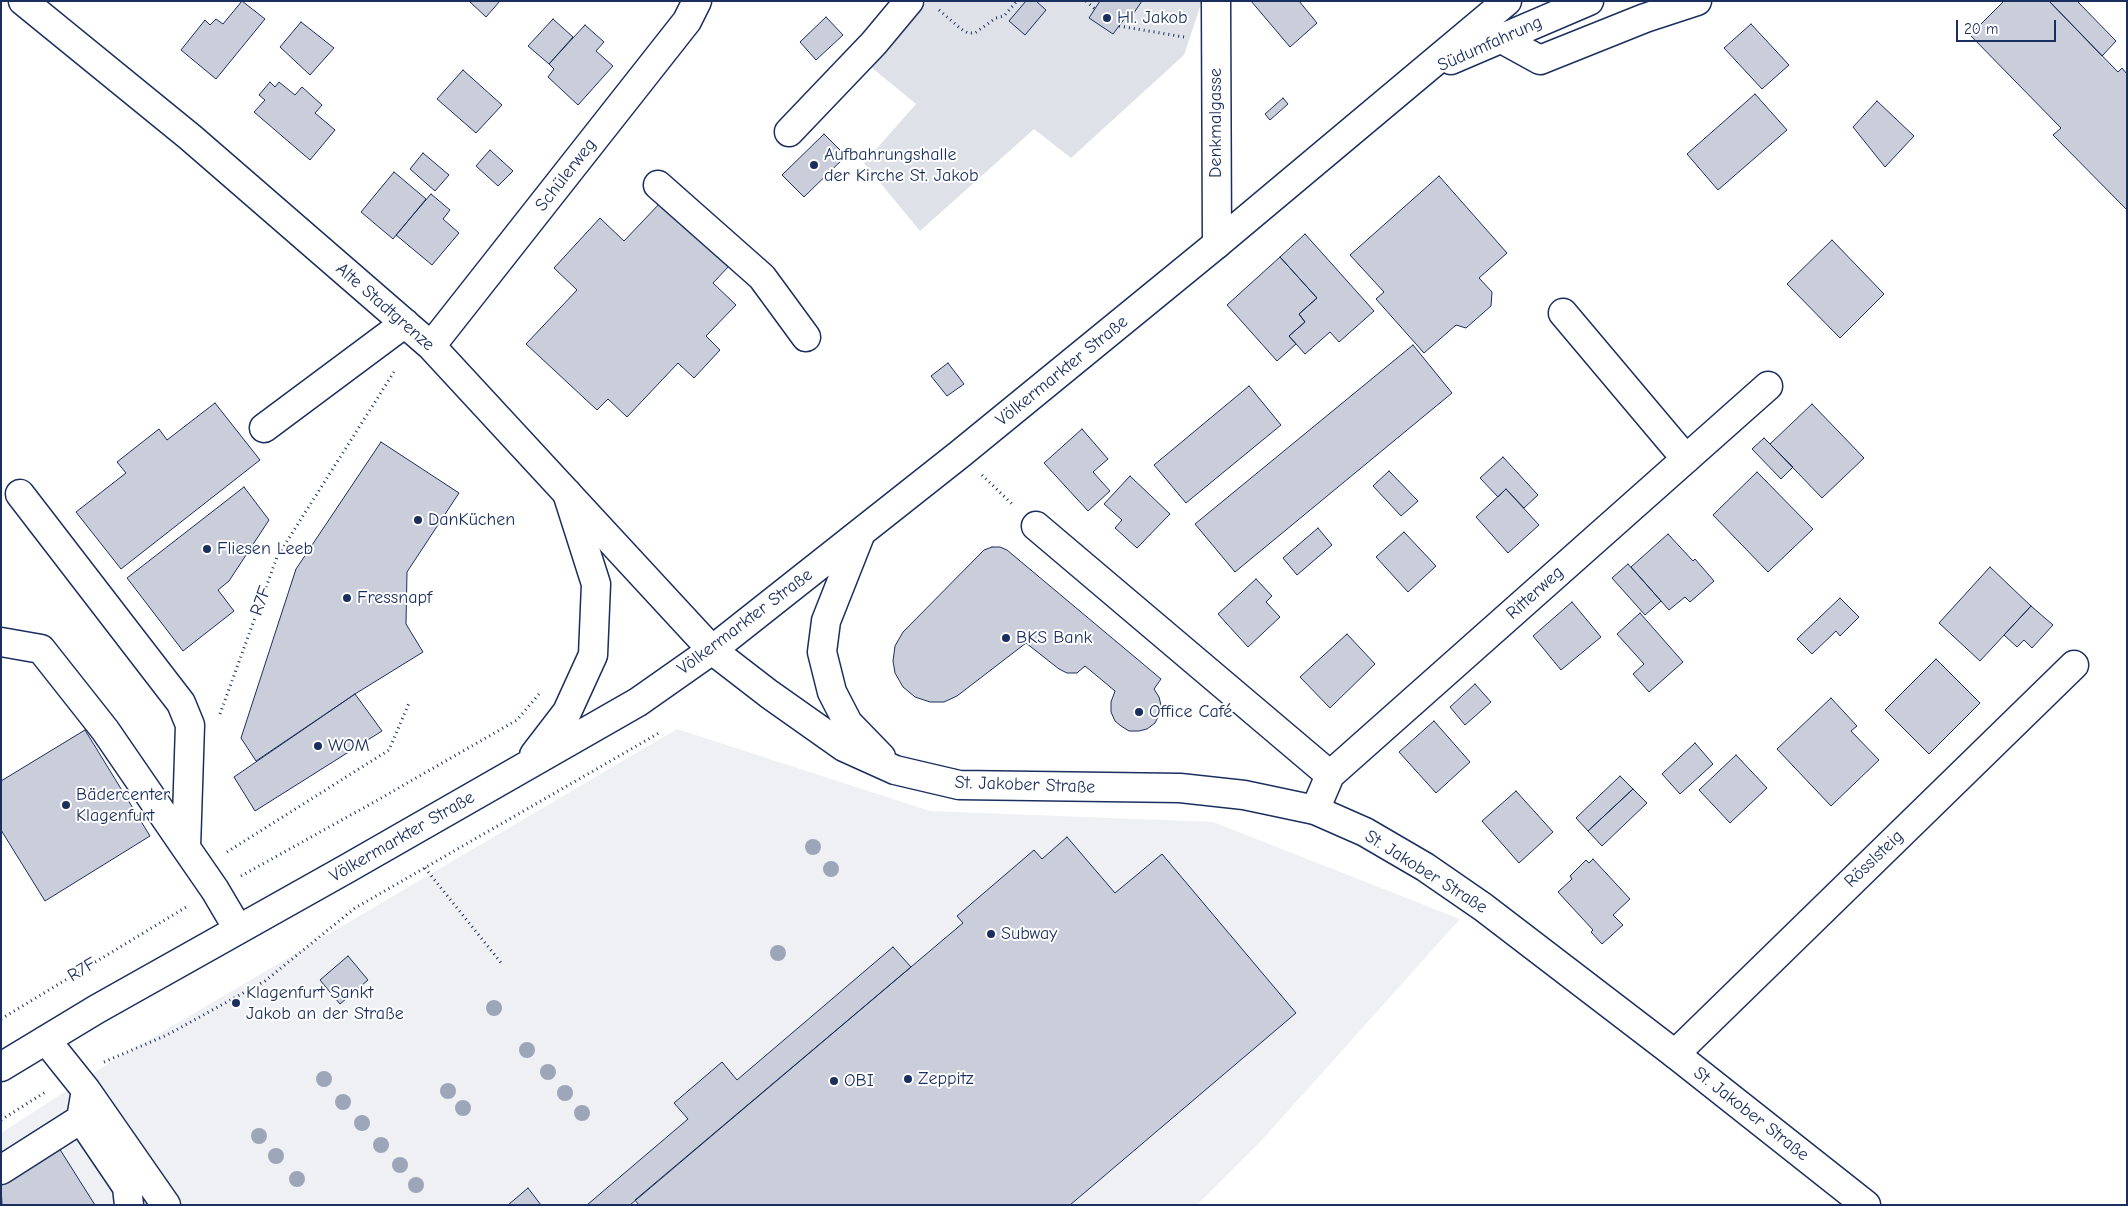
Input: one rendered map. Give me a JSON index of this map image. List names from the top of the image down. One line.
{"streets":{"main road":["Südumfahrung","Denkmalgasse","Schülerweg","Alte Stadtgrenze","Völkermarkter Straße","Ritterweg","St. Jakober Straße","Rösslsteig"],"path":["R7F"]},"crossings":[["Südumfahrung","Völkermarkter Straße"],["Denkmalgasse","Völkermarkter Straße"],["Schülerweg","Alte Stadtgrenze"],["Schülerweg","R7F"],["Alte Stadtgrenze","Völkermarkter Straße"],["Alte Stadtgrenze","R7F"],["Alte Stadtgrenze","St. Jakober Straße"],["Völkermarkter Straße","St. Jakober Straße"],["Ritterweg","St. Jakober Straße"],["St. Jakober Straße","Rösslsteig"]],"places":["Hl. Jakob","Aufbahrungshalle der Kirche St. Jakob","DanKüchen","Fliesen Leeb","Fressnapf","BKS Bank","Office Café","WOM","Bädercenter Klagenfurt","Subway","Klagenfurt Sankt Jakob an der Straße","Zeppitz","OBI"],"scale_bar":"20 m"}
